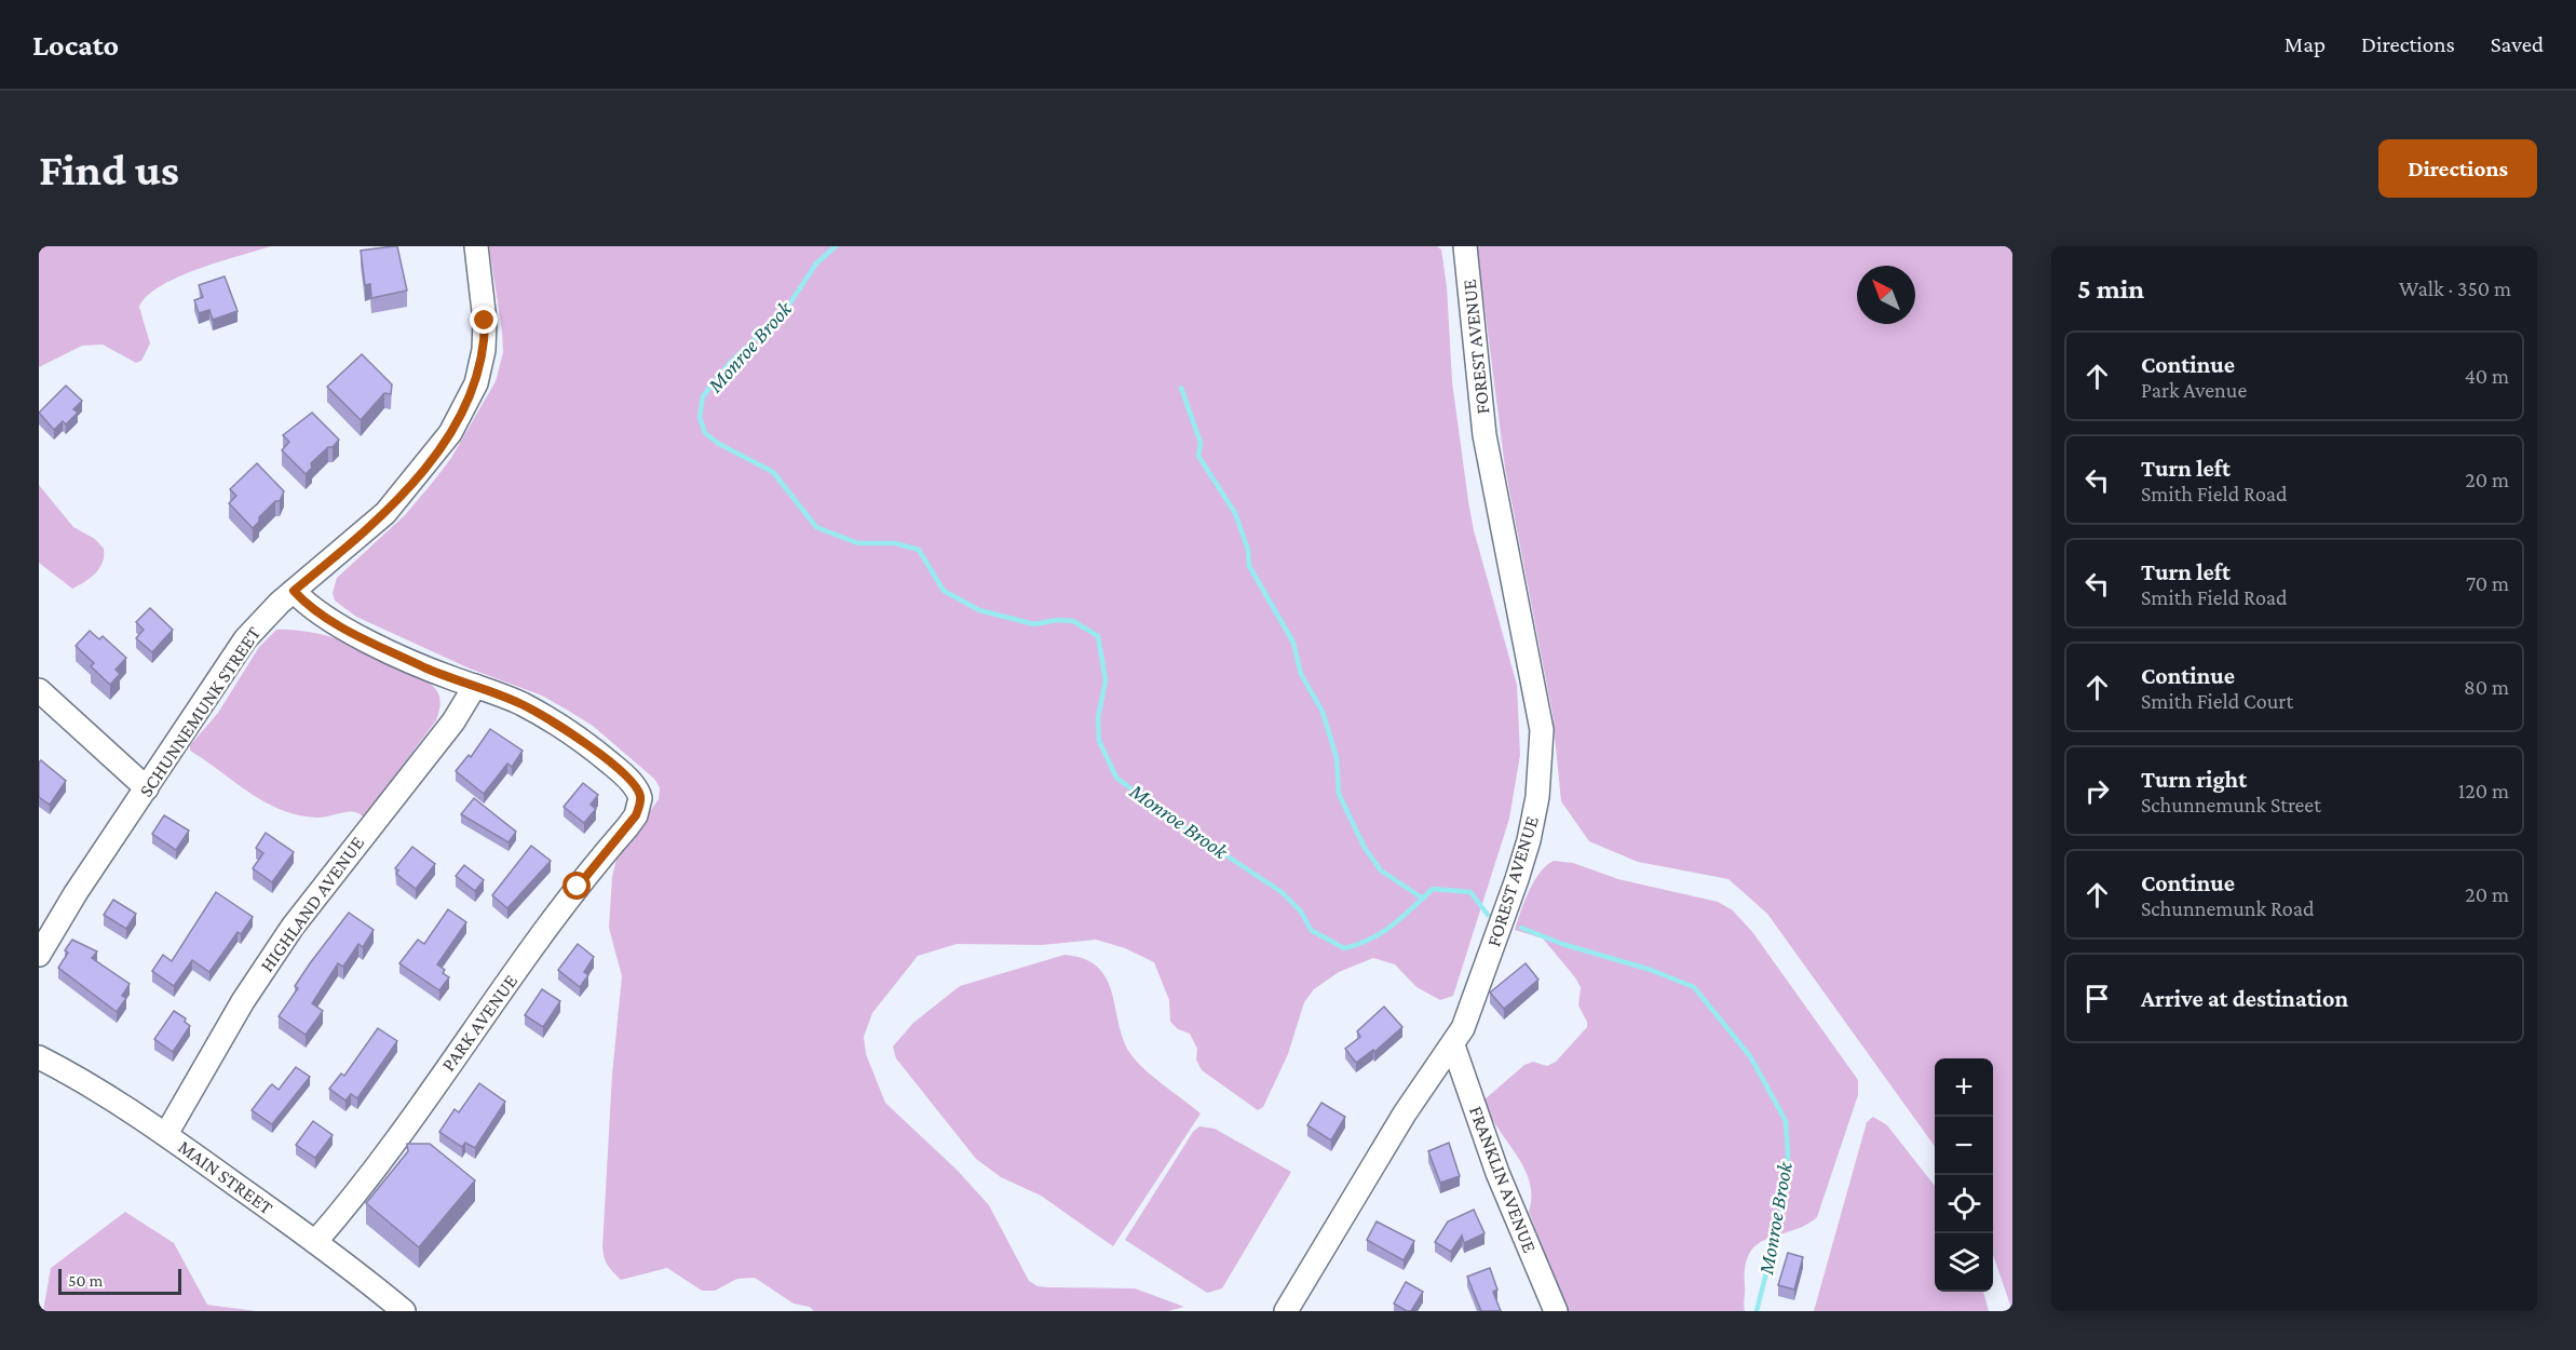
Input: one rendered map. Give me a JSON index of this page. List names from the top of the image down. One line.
{"streets":{"street":["FOREST AVENUE","SCHUNNEMUNK STREET","HIGHLAND AVENUE","PARK AVENUE","MAIN STREET","FRANKLIN AVENUE"]},"crossings":[["FOREST AVENUE","FRANKLIN AVENUE"],["HIGHLAND AVENUE","PARK AVENUE"],["HIGHLAND AVENUE","MAIN STREET"],["PARK AVENUE","MAIN STREET"]],"water":["Monroe Brook"],"scale_bar":"50 m","north":"top left","page":{"header":"Locato","nav":["Map","Directions","Saved"],"buttons":"Directions","title":"Find us","heading":["5 min","Walk · 350 m"],"list":[["Continue","Park Avenue","40 m"],["Turn left","Smith Field Road","20 m"],["Turn left","Smith Field Road","70 m"],["Continue","Smith Field Court","80 m"],["Turn right","Schunnemunk Street","120 m"],["Continue","Schunnemunk Road","20 m"],"Arrive at destination"],"map_buttons":["+","−"],"scale":"50 m"}}
